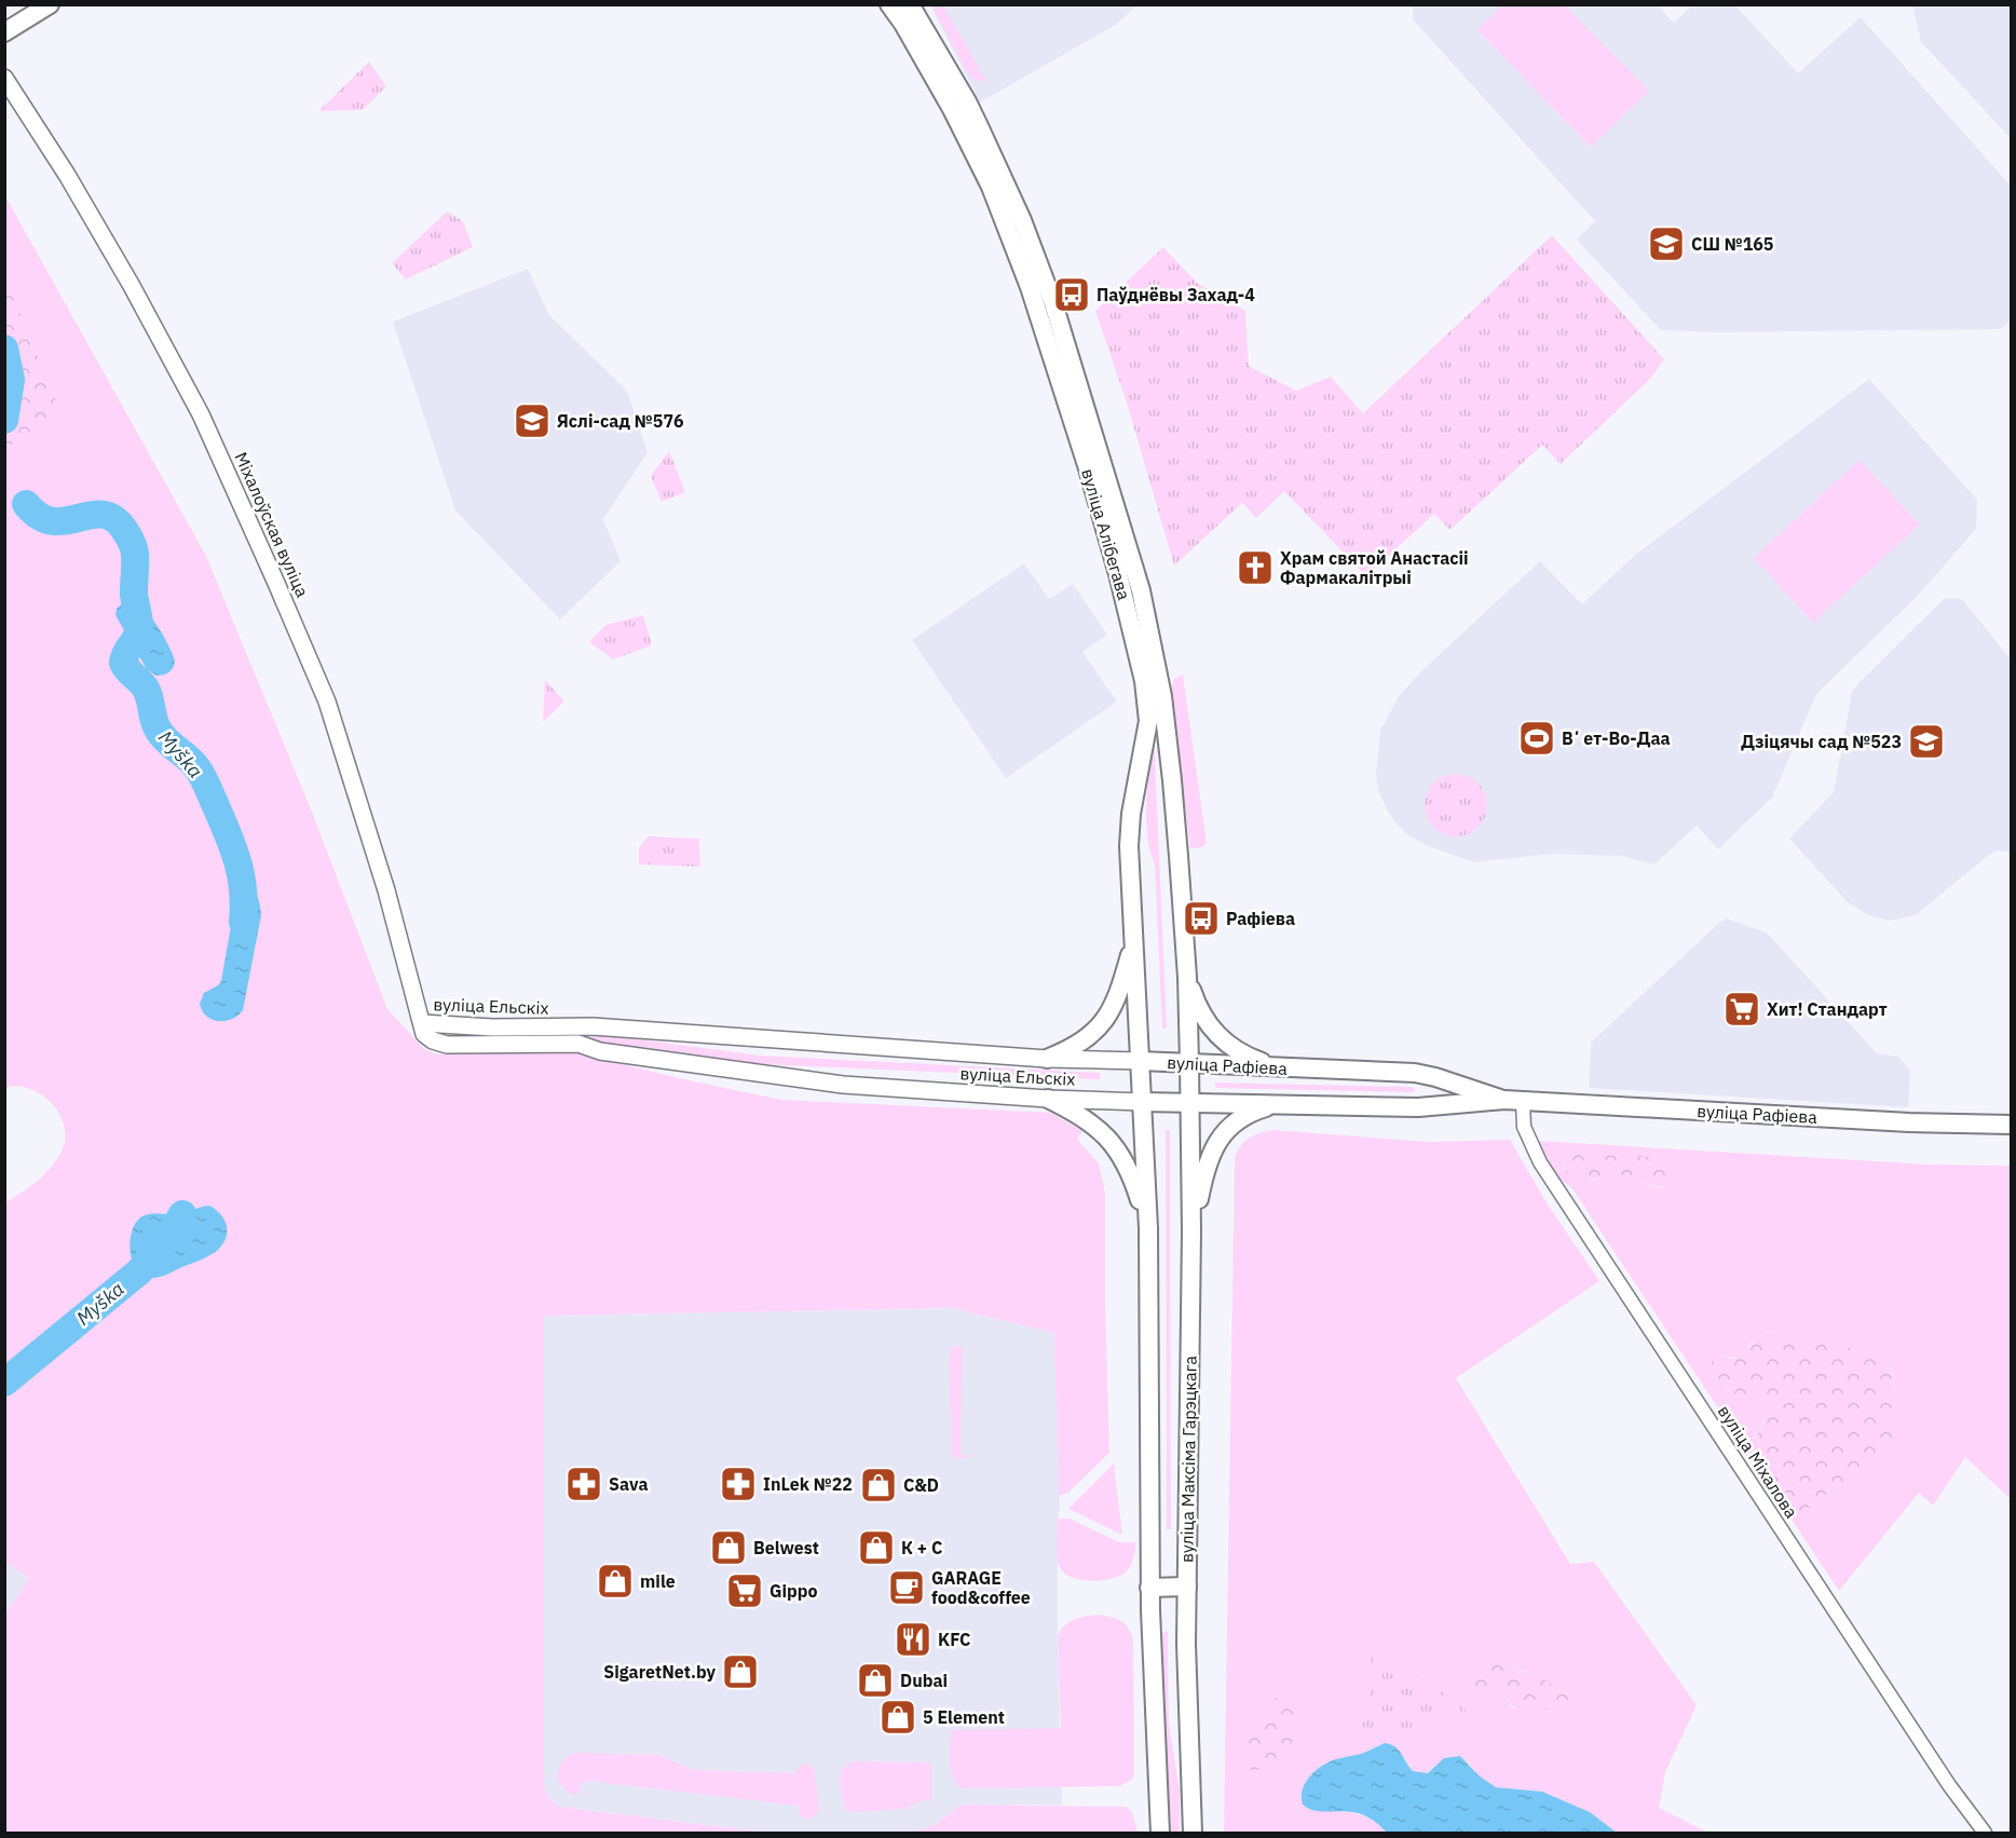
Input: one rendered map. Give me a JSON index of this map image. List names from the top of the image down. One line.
{"streets":{"main road":["вуліца Алібегава","вуліца Рафіева","вуліца Максіма Гарэцкага"],"street":["Міхалоўская вуліца","вуліца Ельскіх","вуліца Міхалова"]},"crossings":[["Міхалоўская вуліца","вуліца Ельскіх"],["вуліца Алібегава","вуліца Ельскіх"],["вуліца Алібегава","вуліца Рафіева"],["вуліца Алібегава","вуліца Максіма Гарэцкага"],["вуліца Ельскіх","вуліца Рафіева"],["вуліца Ельскіх","вуліца Максіма Гарэцкага"],["вуліца Рафіева","вуліца Максіма Гарэцкага"],["вуліца Рафіева","вуліца Міхалова"]],"water":["Муška"],"places":{"school or university":["СШ №165","Яслі-сад №576","Дзіцячы сад №523"],"bus stop":["Паўднёвы Захад-4","Рафіева"],"church":["Храм святой Анастасіі Фармакалітрыі"],"sports":["Вʼет-Во-Даа"],"supermarket":["Хит! Стандарт","Gippo"],"pharmacy":["Sava","InLek №22"],"shop":["C&D","Belwest","К + С","mile","SigaretNet.by","Dubai","5 Element"],"cafe":["GARAGE food&coffee"],"restaurant":["KFC"]}}
